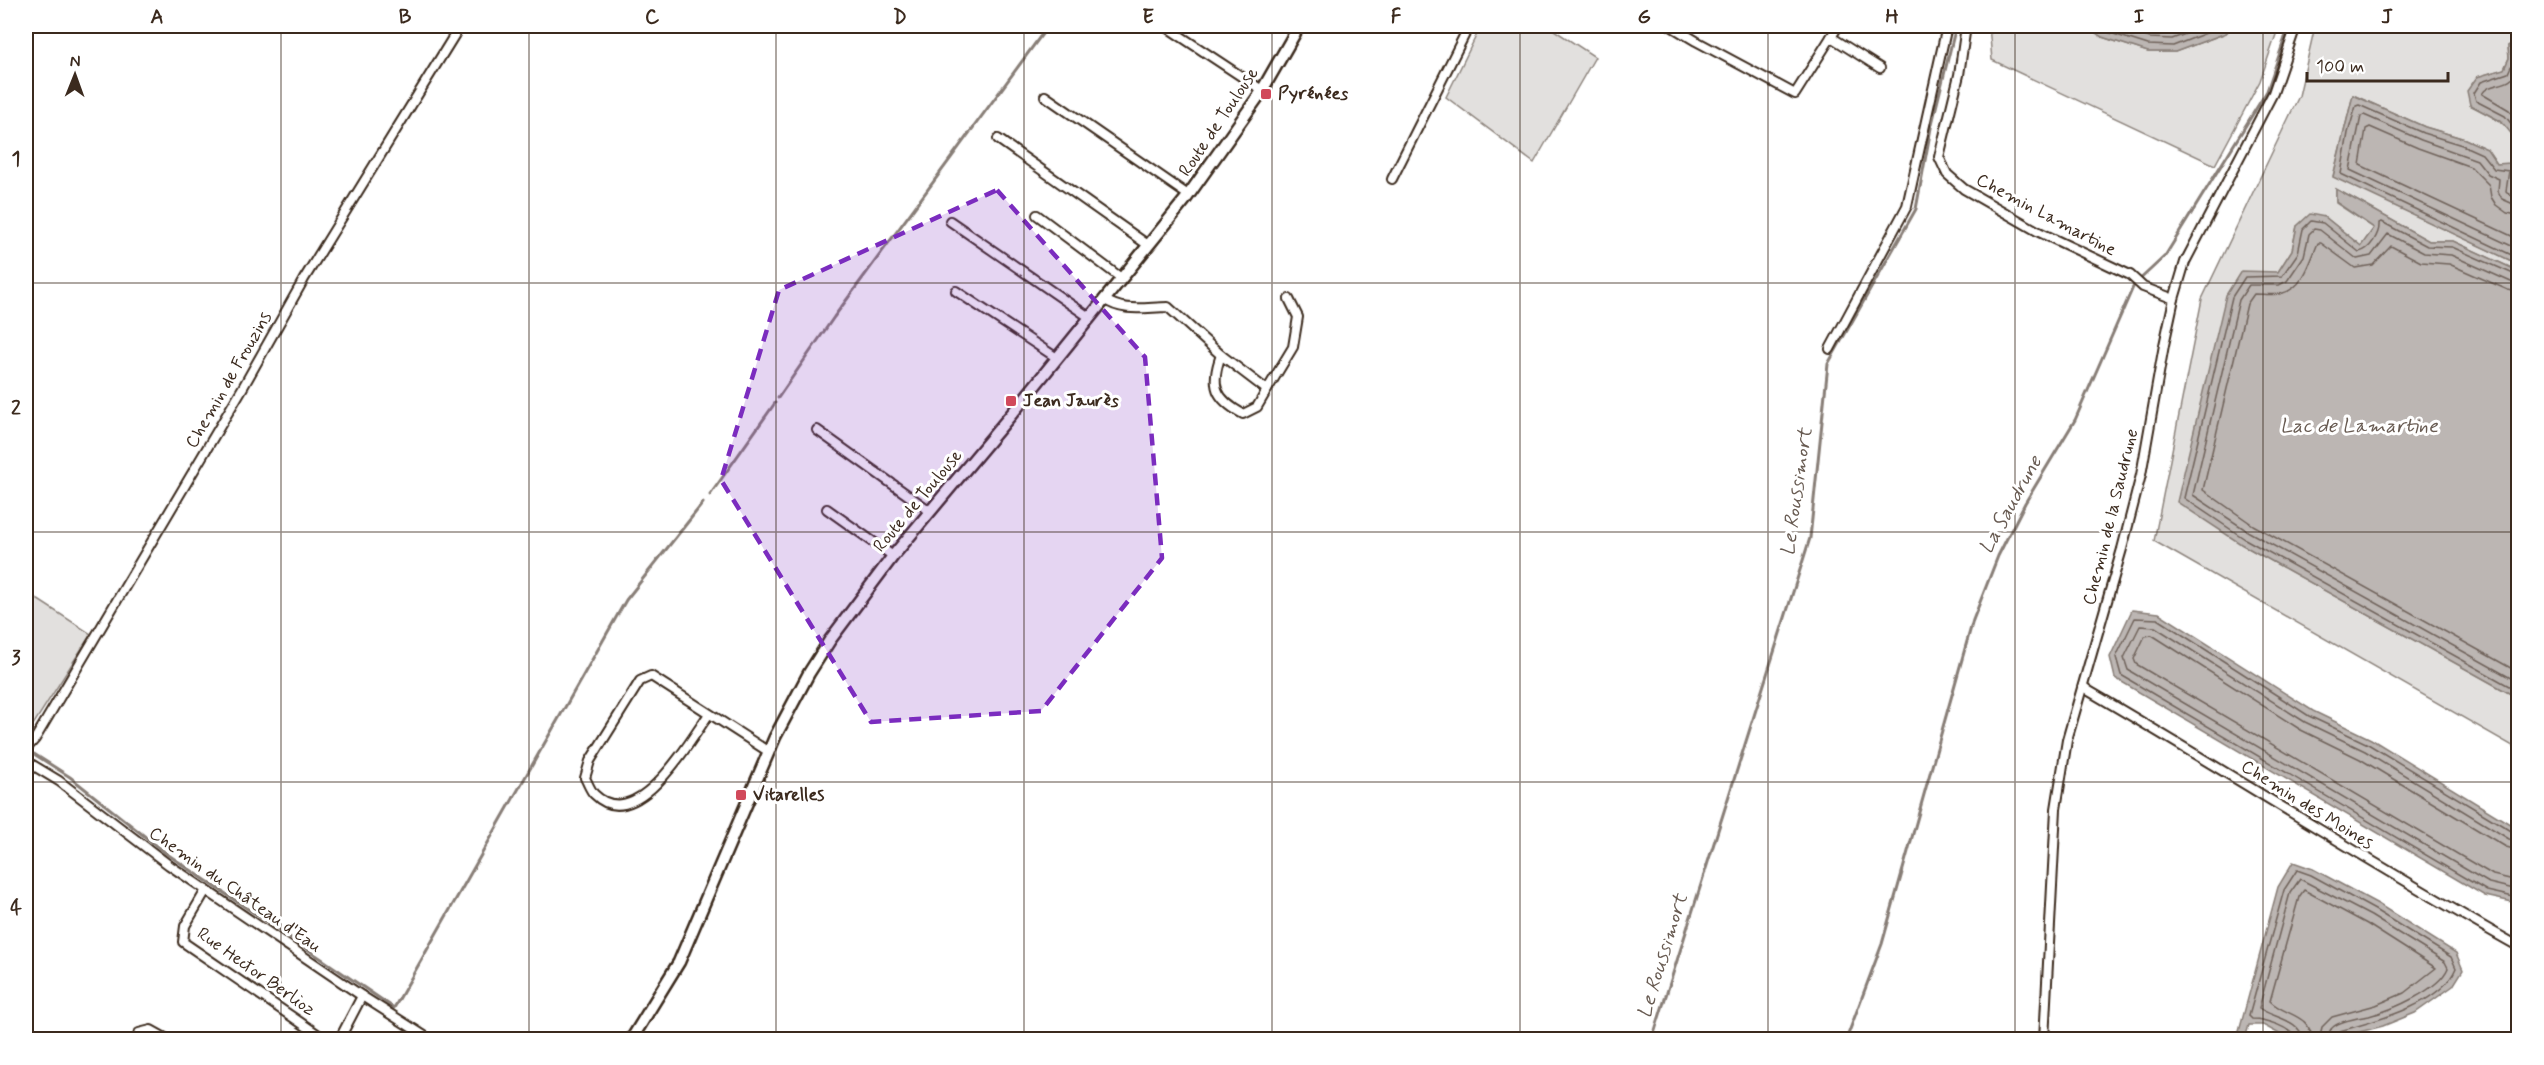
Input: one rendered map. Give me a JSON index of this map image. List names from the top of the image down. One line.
{"streets":{"main road":["Route de Toulouse"],"street":["Chemin Lamartine","Chemin de Frouzins","Chemin de la Saudrune","Chemin des Moines","Chemin du Château d'Eau","Rue Hector Berlioz"]},"crossings":[["Chemin Lamartine","Chemin de la Saudrune"],["Chemin de la Saudrune","Chemin des Moines"],["Chemin du Château d'Eau","Rue Hector Berlioz"]],"water":["Lac de Lamartine","Le Roussimort","La Saudrune"],"places":{"transit":["Pyrénées","Jean Jaurès","Vitarelles"]},"scale_bar":"100 m","north":"top","grid":{"columns":["A","B","C","D","E","F","G","H","I","J"],"rows":["1","2","3","4"]}}
